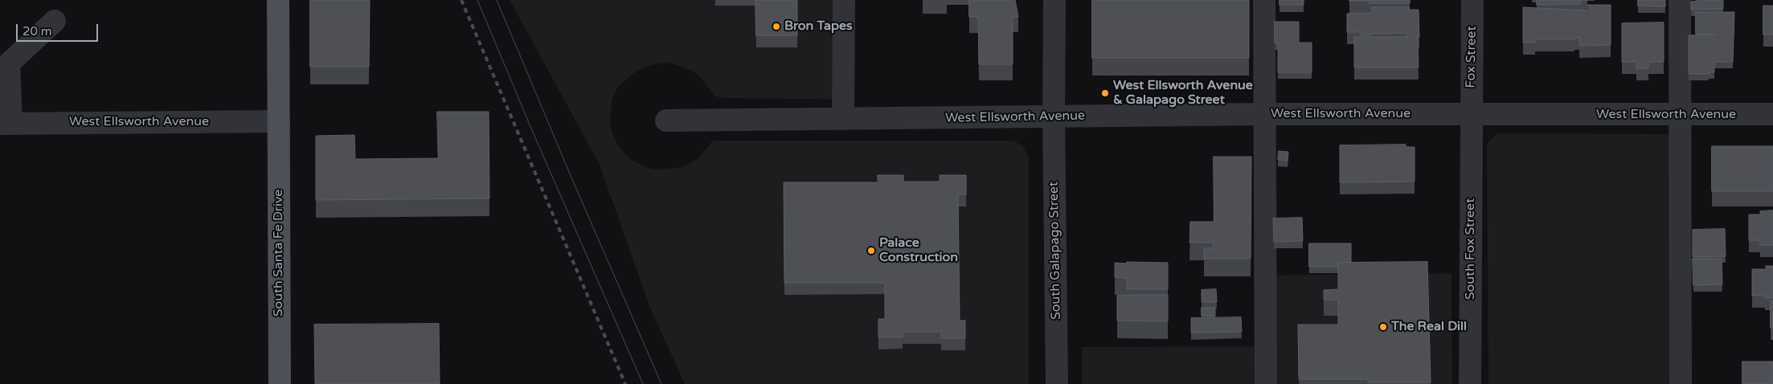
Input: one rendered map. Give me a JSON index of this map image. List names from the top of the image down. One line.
{"streets":{"main road":["South Santa Fe Drive"],"street":["Fox Street","West Ellsworth Avenue","South Fox Street","South Galapago Street"]},"crossings":[["Fox Street","West Ellsworth Avenue"],["Fox Street","South Fox Street"],["West Ellsworth Avenue","South Fox Street"],["West Ellsworth Avenue","South Galapago Street"],["West Ellsworth Avenue","South Santa Fe Drive"]],"places":["Bron Tapes","West Ellsworth Avenue & Galapago Street","Palace Construction","The Real Dill"],"scale_bar":"20 m"}
